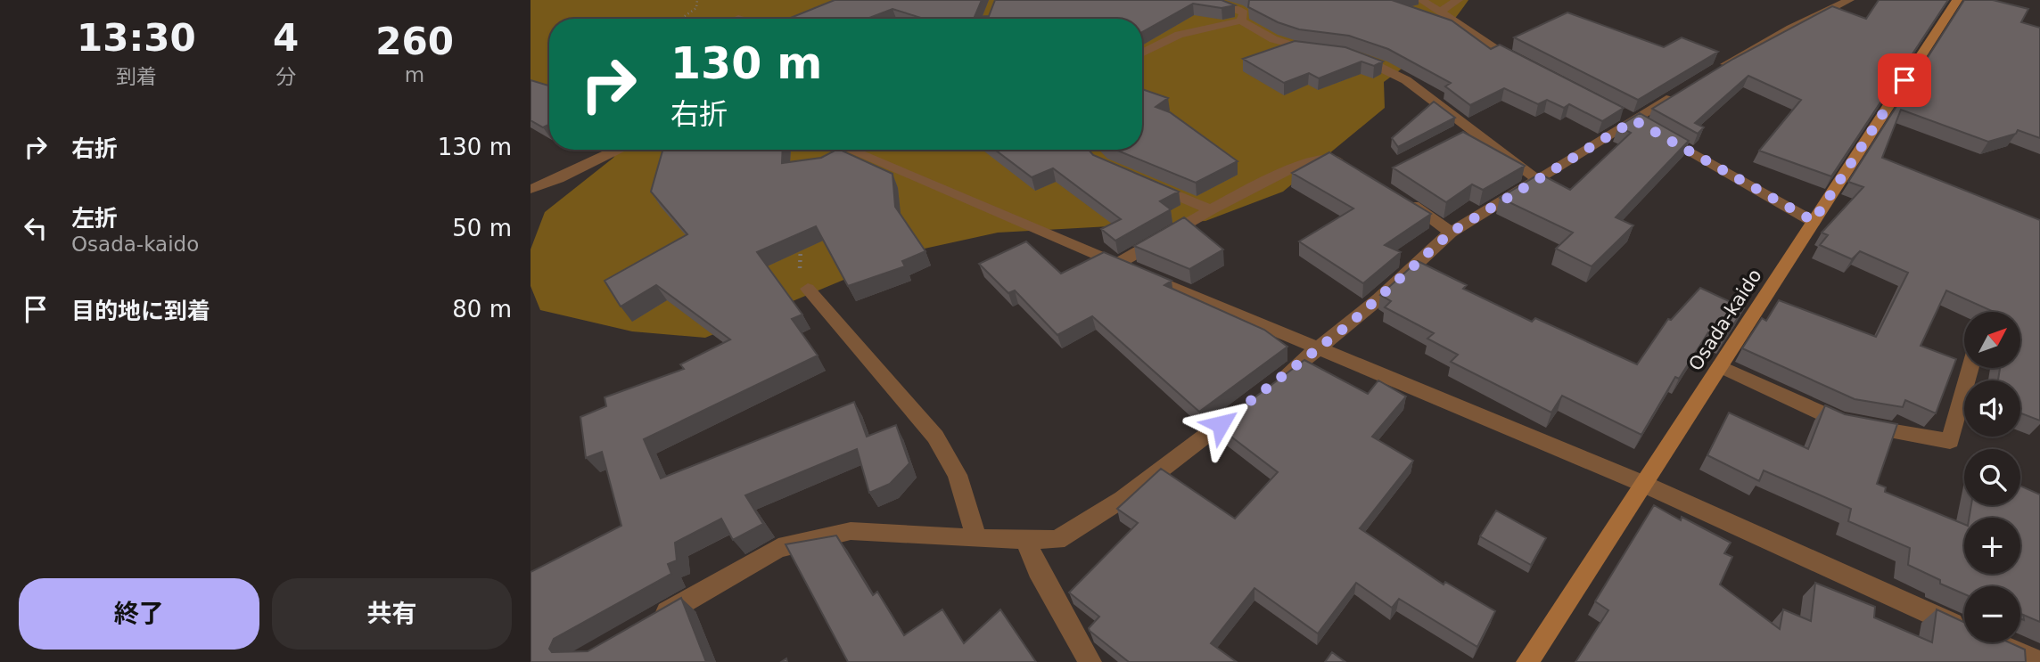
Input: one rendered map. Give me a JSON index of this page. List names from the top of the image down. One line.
{"streets":{"main road":["Osada-kaido"]},"north":"top right","page":{"eta":["13:30","到着","4","分","260","m"],"turn":["130 m","右折"],"list":[{"name":"右折","value":"130 m"},{"name":"左折","note":"Osada-kaido","value":"50 m"},{"name":"目的地に到着","value":"80 m"}],"map_buttons":["+","−"],"buttons":["終了","共有"]}}
